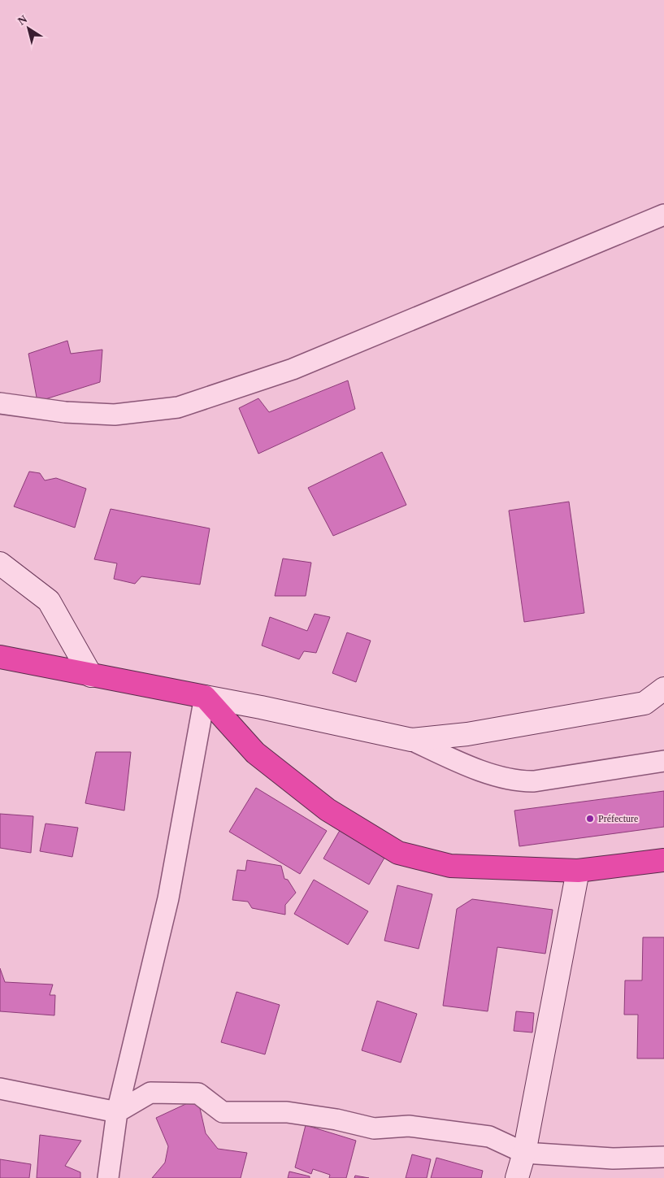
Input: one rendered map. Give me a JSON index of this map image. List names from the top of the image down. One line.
{"places":["Préfecture"],"north":"top left"}
